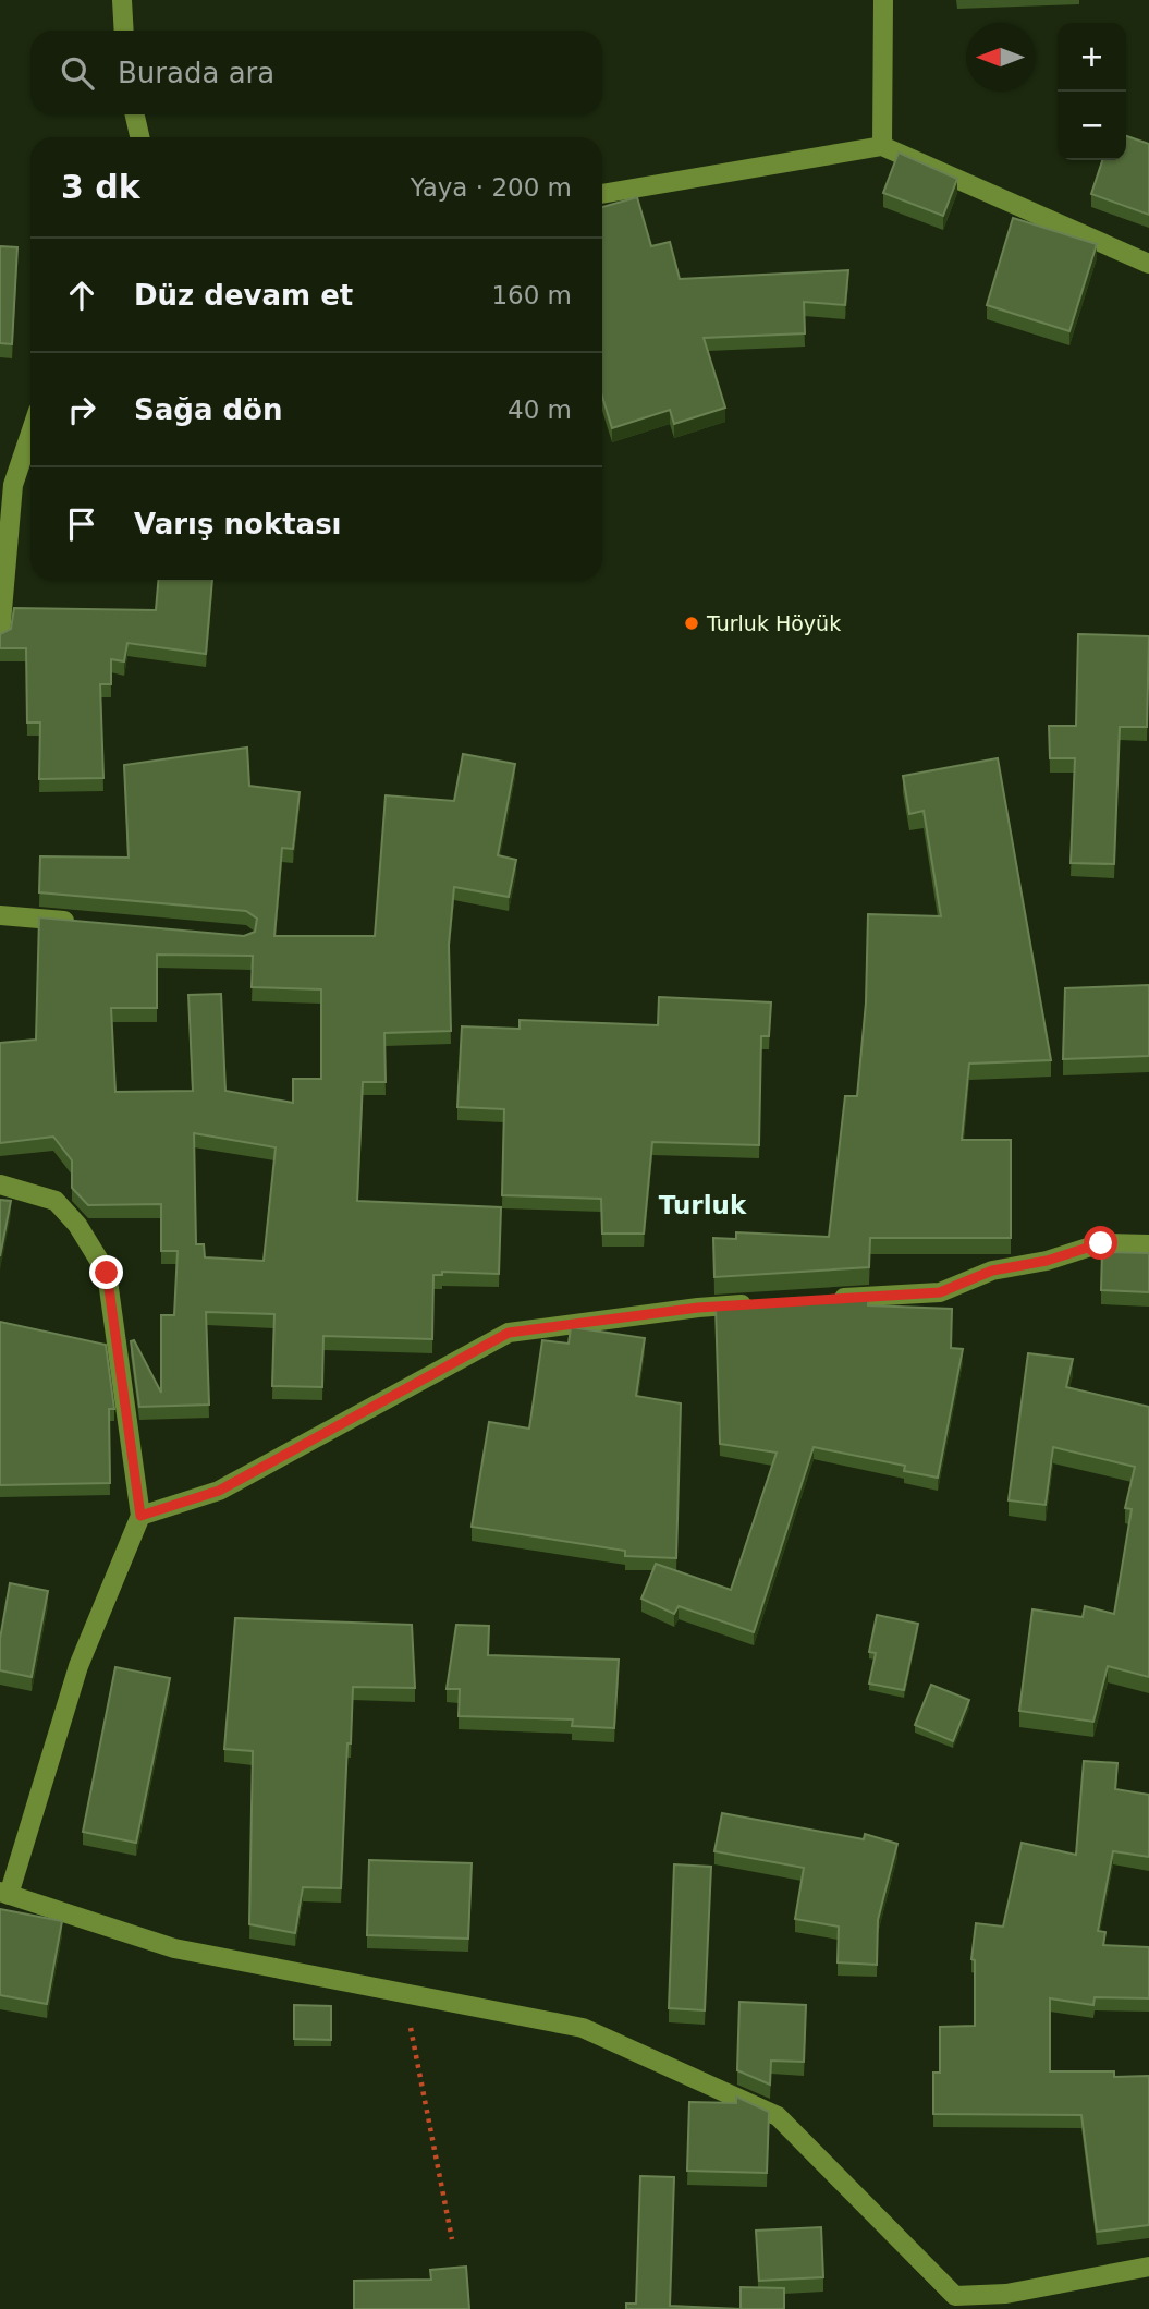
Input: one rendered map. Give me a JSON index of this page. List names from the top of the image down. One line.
{"districts":["Turluk"],"places":["Turluk Höyük"],"north":"left","page":{"map_buttons":["+","−"],"search":"Burada ara","heading":["3 dk","Yaya · 200 m"],"list":[["Düz devam et","160 m"],["Sağa dön","40 m"],"Varış noktası"]}}
